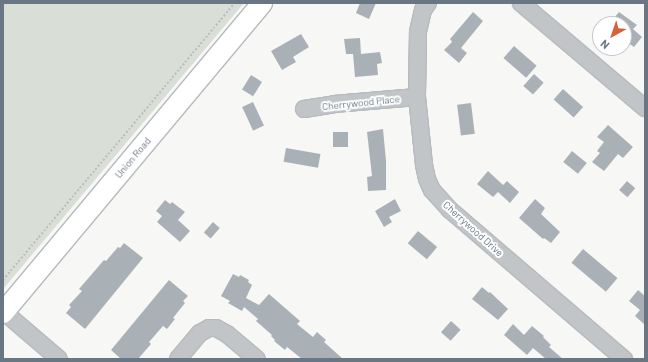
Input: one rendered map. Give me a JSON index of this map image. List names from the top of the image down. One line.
{"streets":{"main road":["Union Road"],"street":["Cherrywood Place","Cherrywood Drive"]},"crossings":[["Cherrywood Place","Cherrywood Drive"]],"north":"bottom left"}
